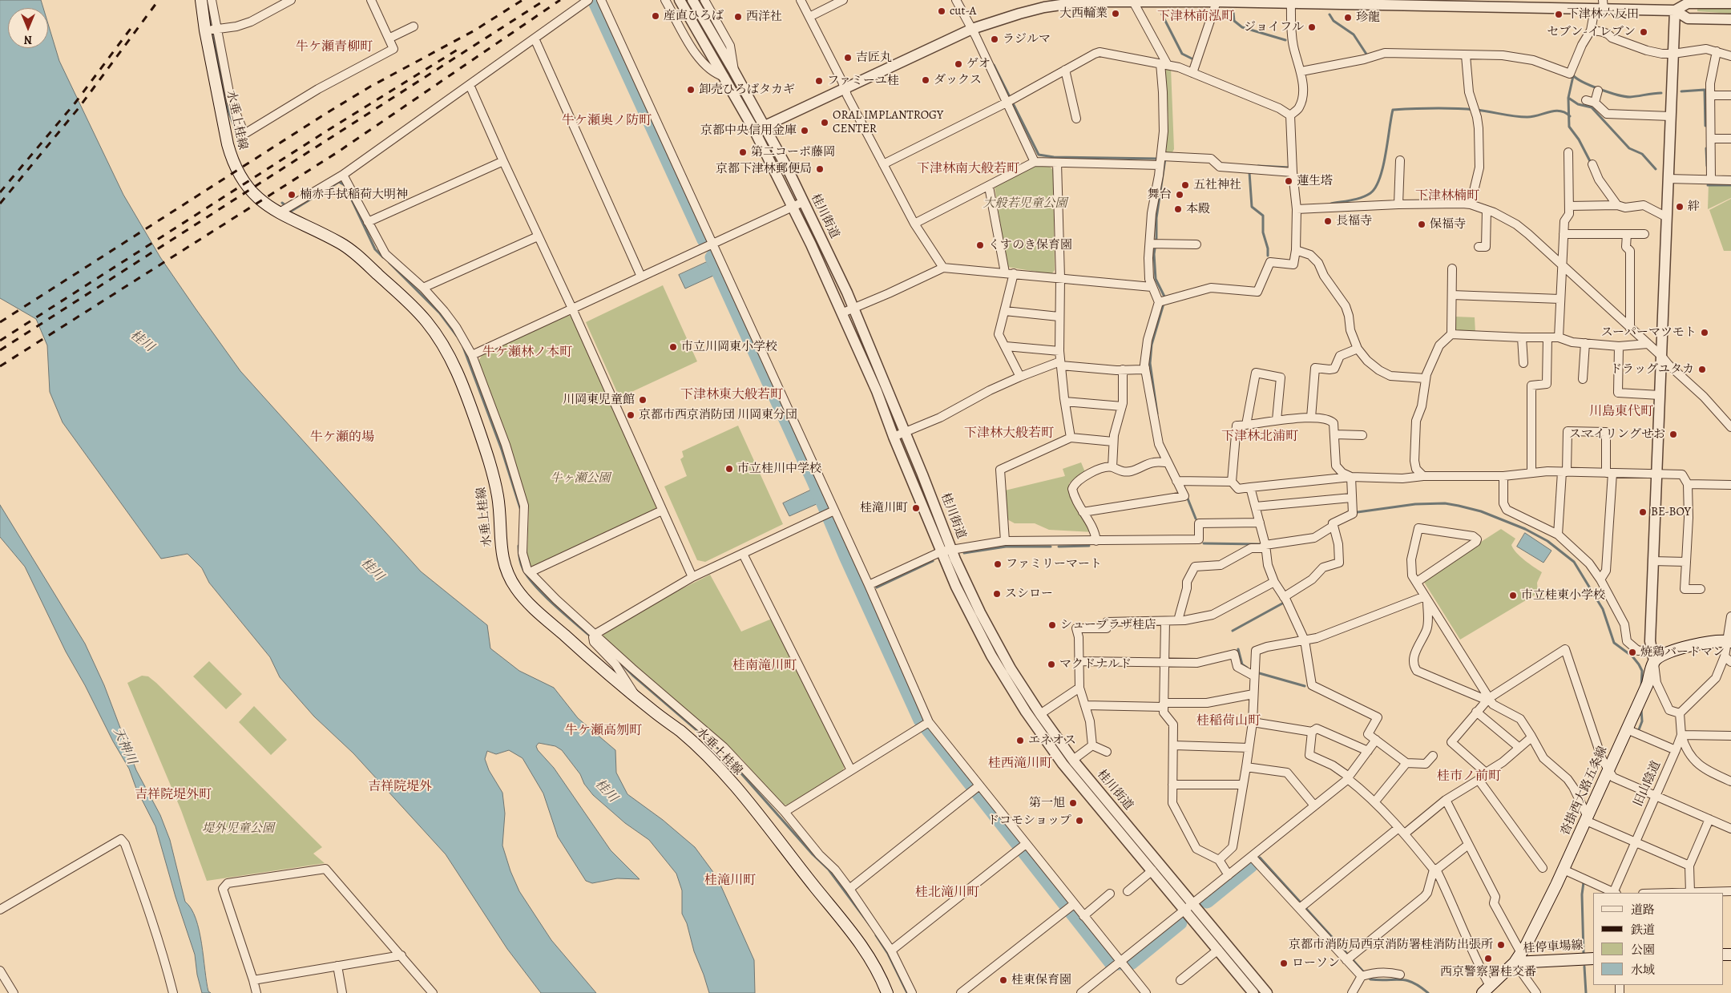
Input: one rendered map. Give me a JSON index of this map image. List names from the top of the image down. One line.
{"streets":{"main road":["水垂上桂線","沓掛西大路五条線","桂停車場線"],"street":["桂川街道","旧山陰道"]},"crossings":[["旧山陰道","沓掛西大路五条線"],["沓掛西大路五条線","桂停車場線"]],"districts":["下津林前泓町","牛ケ瀬青柳町","牛ケ瀬奥ノ防町","下津林南大般若町","下津林楠町","牛ケ瀬林ノ本町","下津林東大般若町","川島東代町","下津林大般若町","下津林北浦町","牛ケ瀬的場","桂南滝川町","桂稲荷山町","牛ケ瀬高刎町","桂西滝川町","桂市ノ前町","吉祥院堤外","吉祥院堤外町","桂滝川町","桂北滝川町"],"water":["桂川","天神川"],"parks":["大般若児童公園","牛ヶ瀬公園","堤外児童公園"],"places":["cut-A","大西輪業","下津林六反田","産直ひろば","西洋社","珍龍","ジョイフル","セブン-イレブン","ラジルマ","吉匠丸","ゲオ","ダックス","ファミーユ桂","卸売ひろばタカギ","ORAL IMPLANTROGY CENTER","京都中央信用金庫","第二コーポ藤岡","京都下津林郵便局","蓮生塔","五社神社","楠赤手拭稲荷大明神","舞台","絆","本殿","長福寺","保福寺","くすのき保育園","スーパーマツモト","市立川岡東小学校","ドラッグユタカ","川岡東児童館","京都市西京消防団 川岡東分団","スマイリングせお","市立桂川中学校","桂滝川町","BE-BOY","ファミリーマート","スシロー","市立桂東小学校","シュープラザ桂店","焼鶏バードマン","マクドナルド","エネオス","第一旭","ドコモショップ","京都市消防局西京消防署桂消防出張所","西京警察署桂交番","ローソン","桂東保育園"],"legend":["道路","鉄道","公園","水域"],"north":"bottom"}
